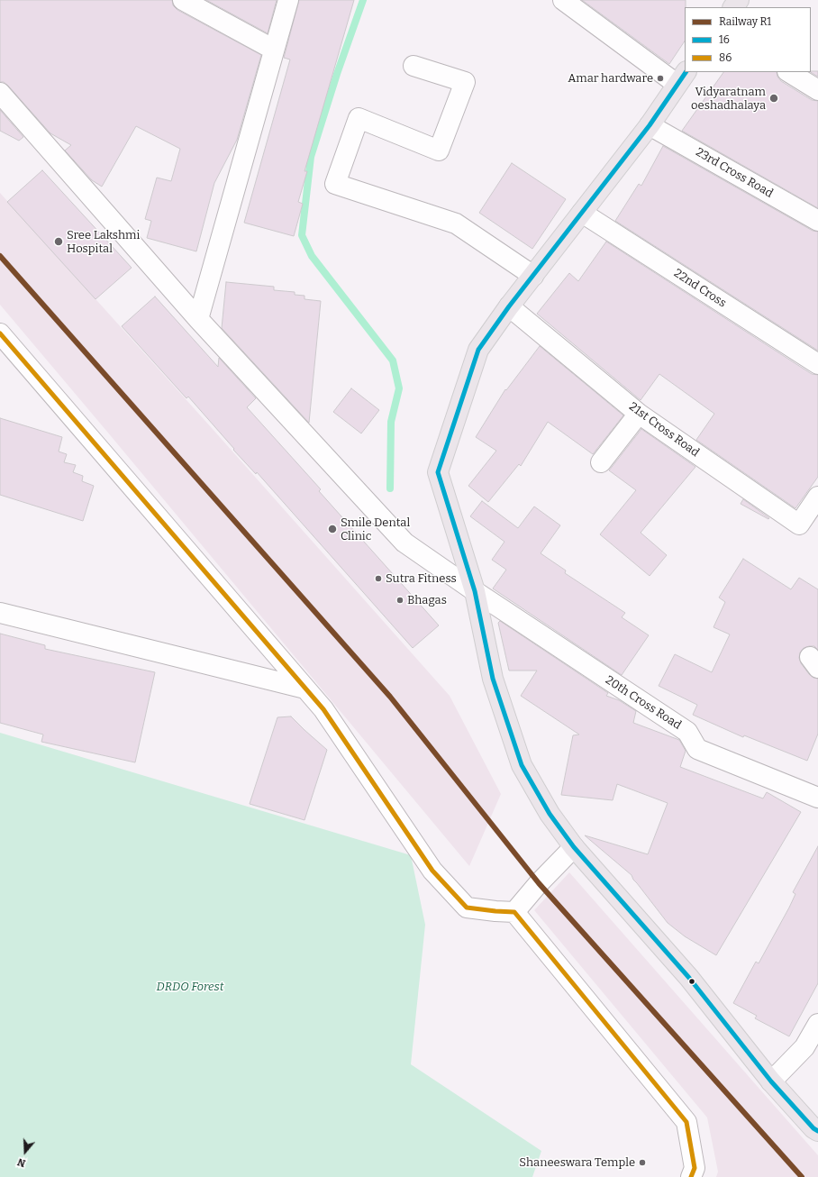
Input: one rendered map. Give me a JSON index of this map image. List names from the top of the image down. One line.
{"streets":{"street":["23rd Cross Road","22nd Cross","21st Cross Road","20th Cross Road"]},"parks":["DRDO Forest"],"places":["Amar hardware","Vidyaratnam oeshadhalaya","Sree Lakshmi Hospital","Smile Dental Clinic","Sutra Fitness","Bhagas","Shaneeswara Temple"],"lines":["transit line 16","rail line R1","transit line 86"],"legend":["Railway R1","16","86"],"north":"bottom"}
